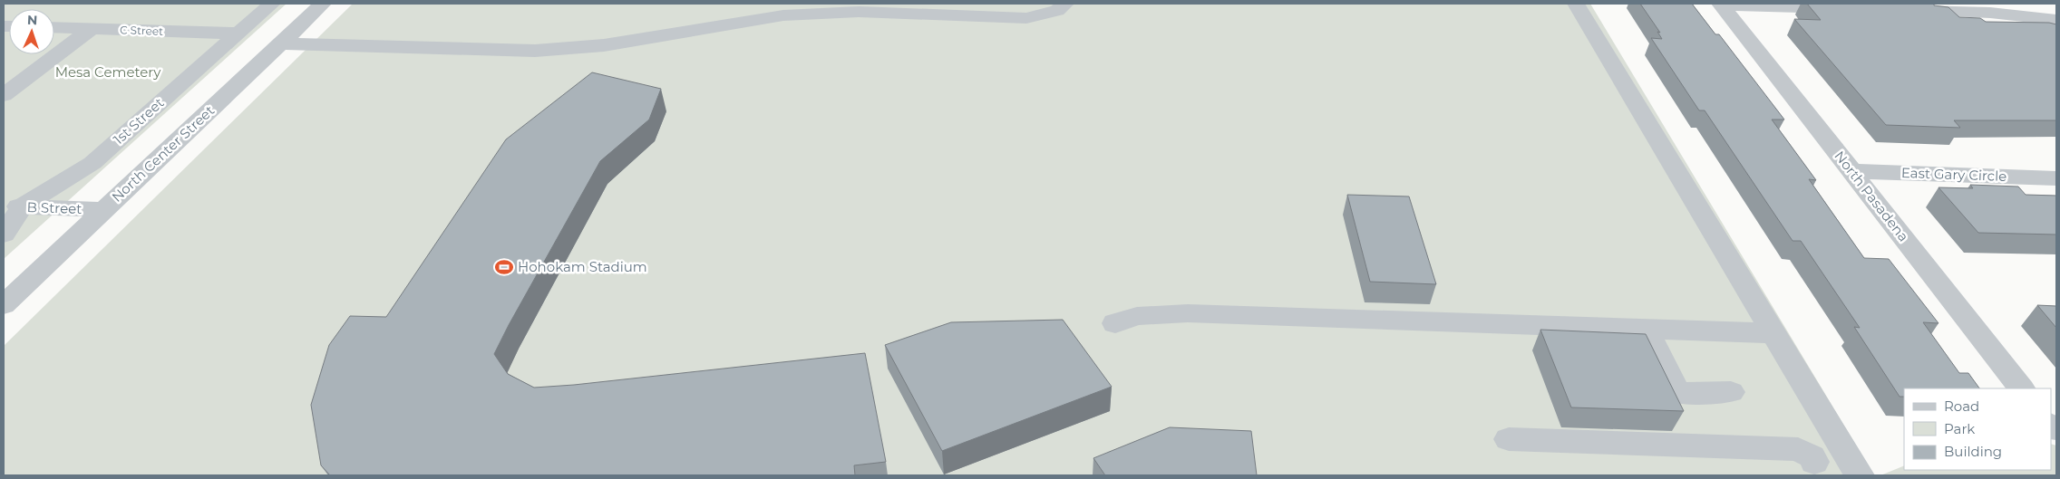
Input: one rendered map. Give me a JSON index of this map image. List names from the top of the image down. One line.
{"streets":{"street":["C Street","1st Street","North Center Street","East Gary Circle","North Pasadena","B Street"]},"crossings":[["C Street","1st Street"],["1st Street","B Street"],["North Center Street","B Street"],["East Gary Circle","North Pasadena"]],"parks":["Mesa Cemetery"],"places":{"sports":["Hohokam Stadium"]},"legend":["Road","Park","Building"],"north":"top"}
